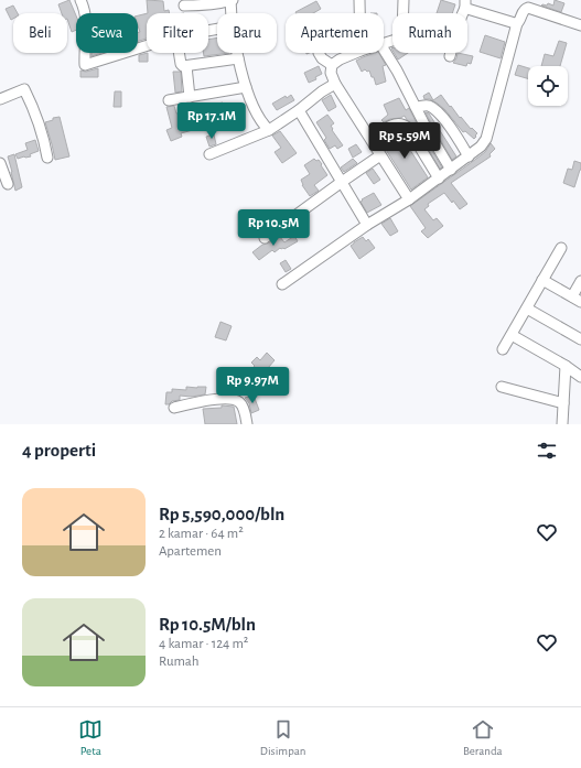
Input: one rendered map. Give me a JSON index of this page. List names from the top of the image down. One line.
{"page":{"chip":["Beli","Sewa","Filter","Baru","Apartemen","Rumah"],"price":["Rp 17.1M","Rp 5.59M","Rp 10.5M","Rp 9.97M"],"heading":"4 properti","list":[{"name":"Rp 5,590,000/bln","note":"2 kamar · 64 m² · Apartemen"},{"name":"Rp 10.5M/bln","note":"4 kamar · 124 m² · Rumah"}],"tabs":["Peta","Disimpan","Beranda"]}}
